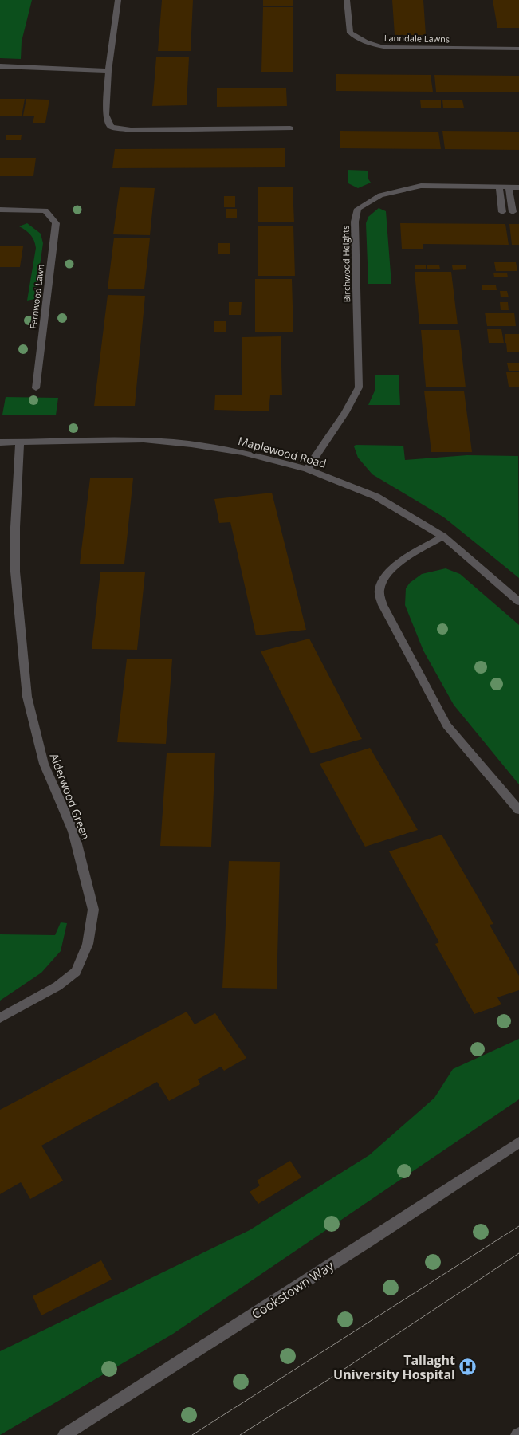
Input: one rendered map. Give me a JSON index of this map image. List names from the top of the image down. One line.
{"streets":{"street":["Lanndale Lawns","Birchwood Heights","Fernwood Lawn","Maplewood Road","Alderwood Green","Cookstown Way"]},"crossings":[["Birchwood Heights","Maplewood Road"],["Maplewood Road","Alderwood Green"]],"places":{"hospital":["Tallaght University Hospital"]}}
